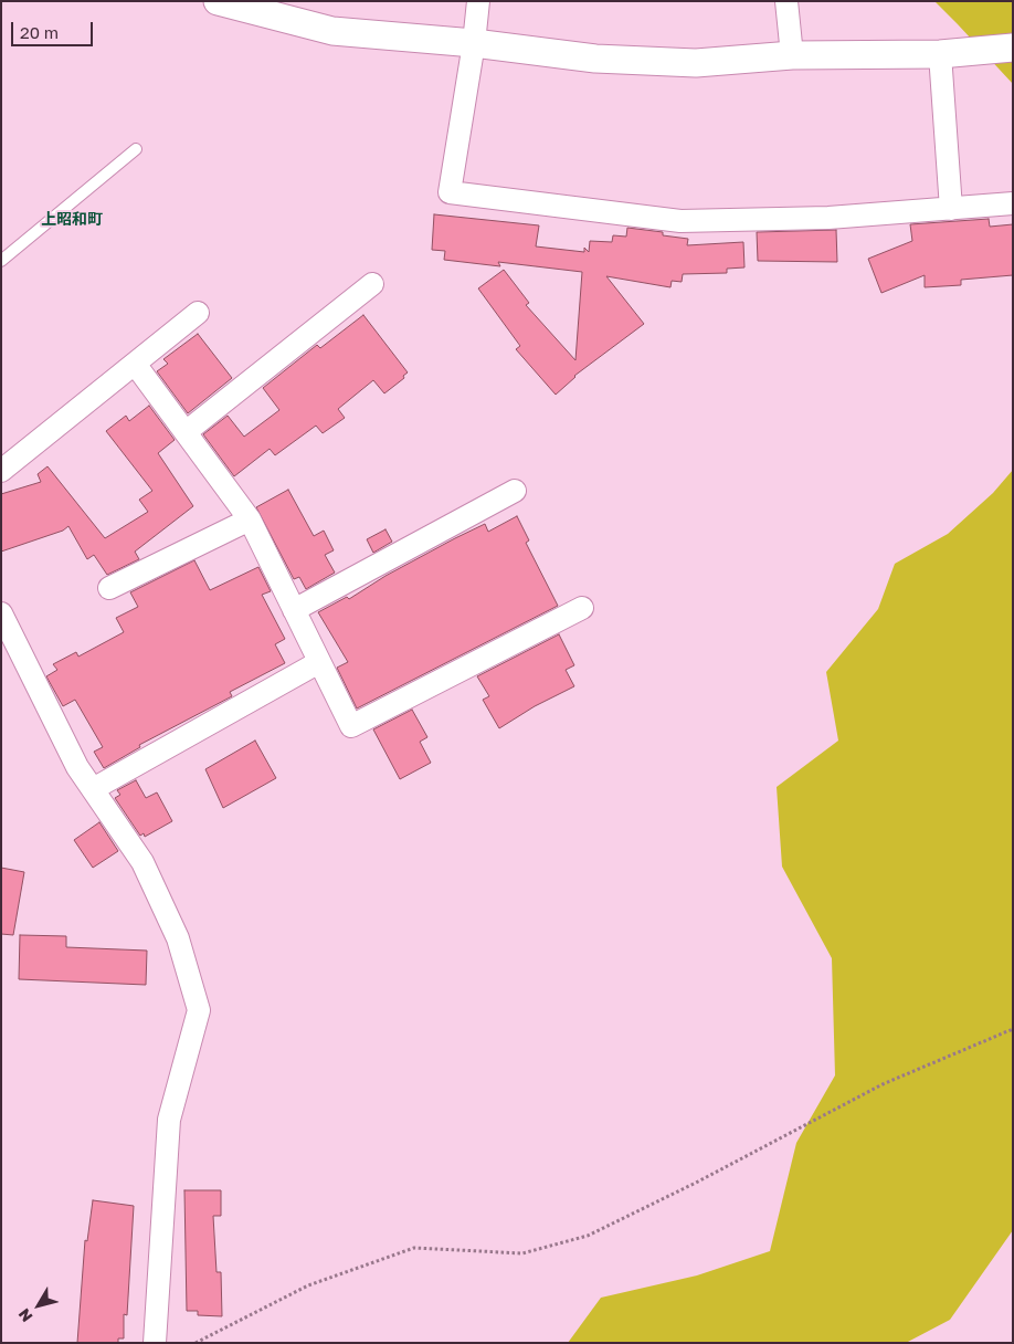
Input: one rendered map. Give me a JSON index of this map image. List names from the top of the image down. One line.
{"districts":["上昭和町"],"scale_bar":"20 m","north":"bottom left"}
